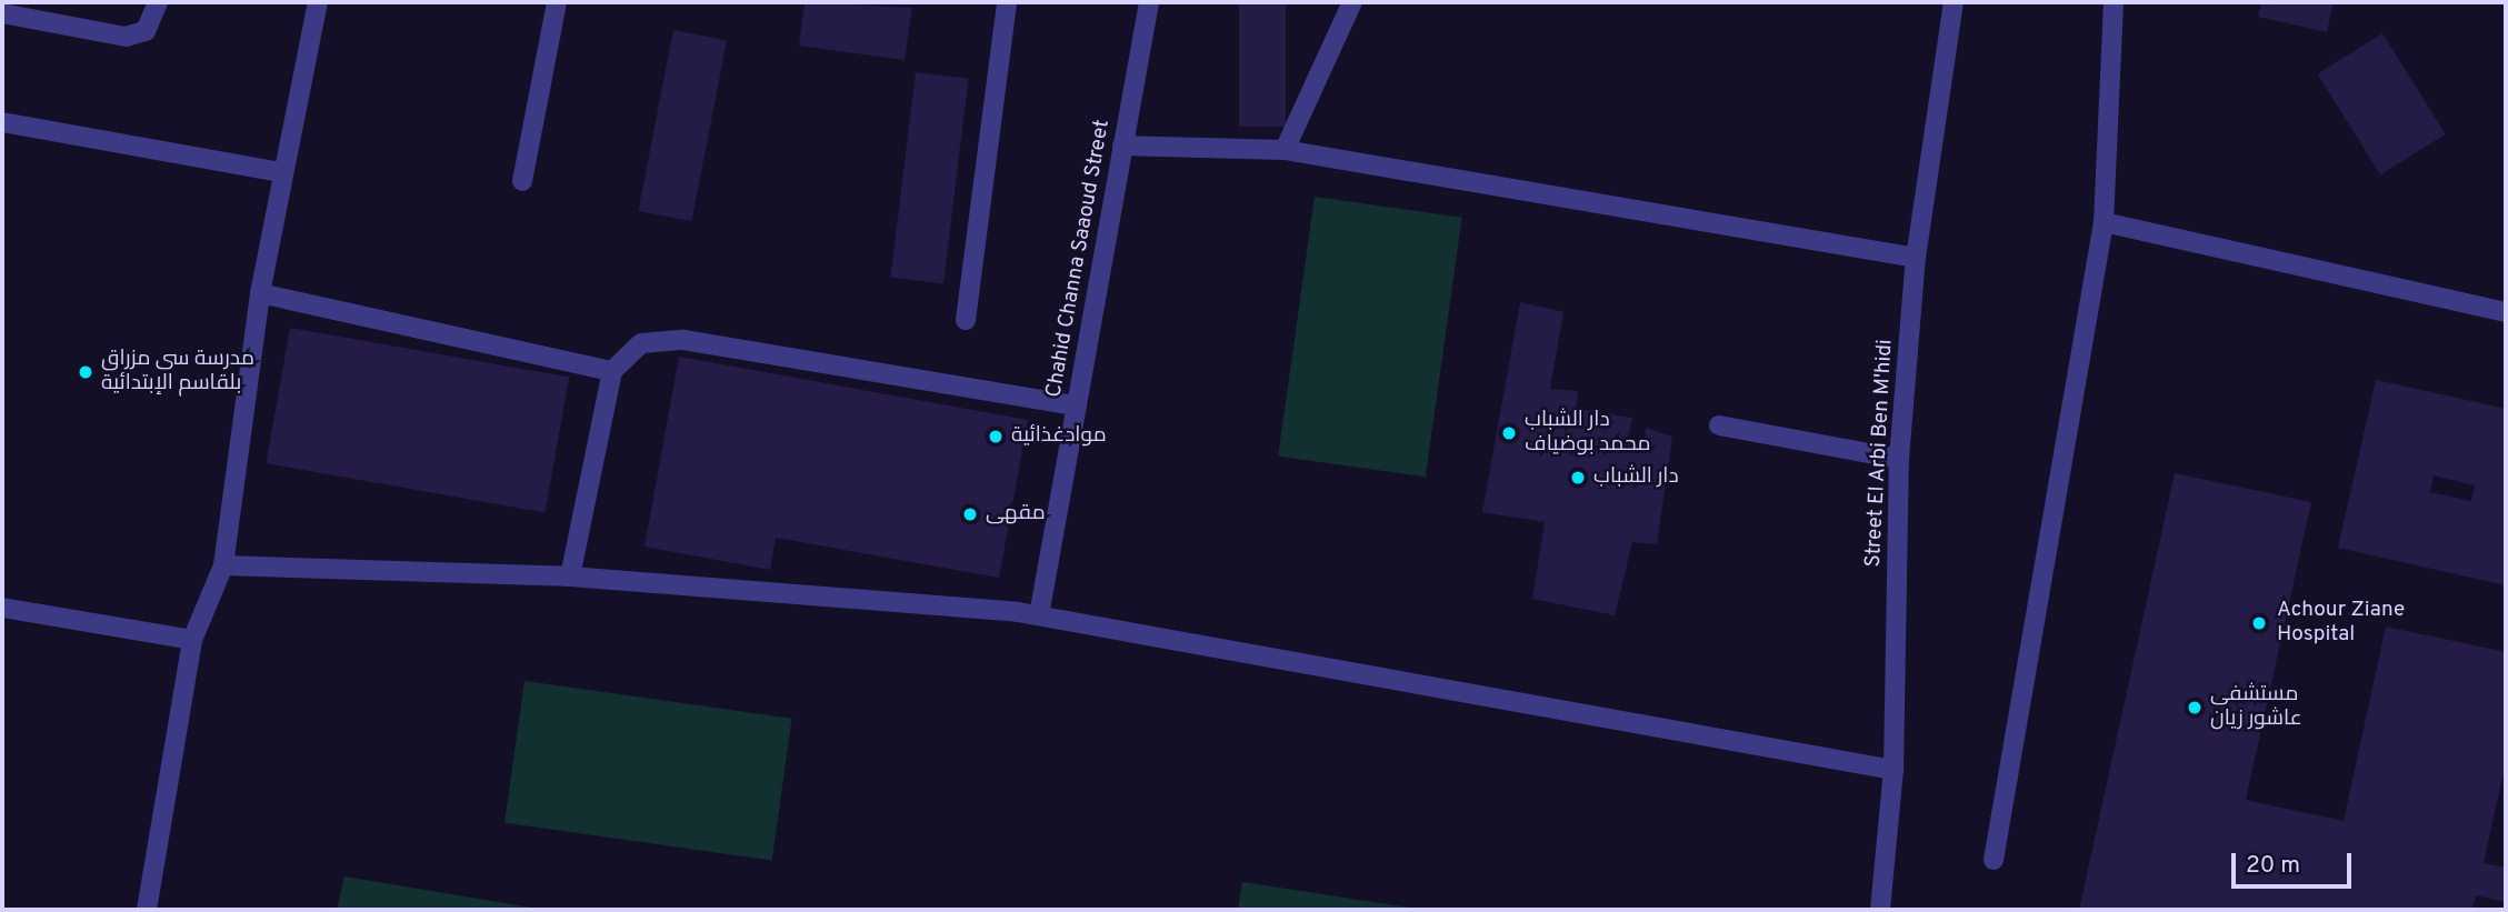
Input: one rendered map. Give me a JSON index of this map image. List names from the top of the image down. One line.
{"streets":{"street":["Chahid Channa Saaoud Street","Street El Arbi Ben M'hidi"]},"places":["مدرسة سي مزراق بلقاسم الإبتدائية","دار الشباب محمد بوضياف","موادغذائية","دار الشباب","مقهى","Achour Ziane Hospital","مستشفى عاشور زيان"],"scale_bar":"20 m"}
